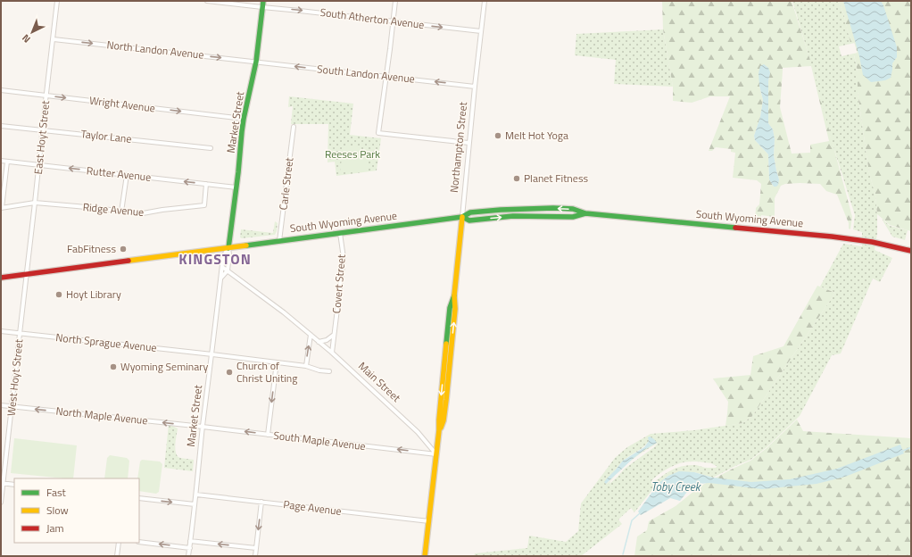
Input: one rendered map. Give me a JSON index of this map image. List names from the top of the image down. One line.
{"streets":{"main road":["Market Street","Northampton Street","South Wyoming Avenue"],"street":["South Atherton Avenue","North Landon Avenue","South Landon Avenue","Wright Avenue","Taylor Lane","East Hoyt Street","Rutter Avenue","Carle Street","Ridge Avenue","Covert Street","North Sprague Avenue","West Hoyt Street","Main Street","North Maple Avenue","South Maple Avenue","Page Avenue"]},"crossings":[["South Atherton Avenue","Market Street"],["South Atherton Avenue","Northampton Street"],["North Landon Avenue","South Landon Avenue"],["North Landon Avenue","Market Street"],["North Landon Avenue","East Hoyt Street"],["South Landon Avenue","Market Street"],["South Landon Avenue","Northampton Street"],["Wright Avenue","Market Street"],["Wright Avenue","East Hoyt Street"],["Market Street","Rutter Avenue"],["Market Street","South Wyoming Avenue"],["Market Street","North Sprague Avenue"],["Market Street","Main Street"],["Market Street","North Maple Avenue"],["Market Street","South Maple Avenue"],["Market Street","Page Avenue"],["Taylor Lane","East Hoyt Street"],["East Hoyt Street","Rutter Avenue"],["East Hoyt Street","Ridge Avenue"],["East Hoyt Street","South Wyoming Avenue"],["East Hoyt Street","West Hoyt Street"],["Northampton Street","South Wyoming Avenue"],["Northampton Street","Main Street"],["Northampton Street","South Maple Avenue"],["Rutter Avenue","Ridge Avenue"],["Carle Street","South Wyoming Avenue"],["South Wyoming Avenue","Covert Street"],["South Wyoming Avenue","West Hoyt Street"],["Covert Street","Main Street"],["North Sprague Avenue","West Hoyt Street"],["West Hoyt Street","North Maple Avenue"],["Main Street","South Maple Avenue"],["North Maple Avenue","South Maple Avenue"]],"one_way":["South Atherton Avenue","North Landon Avenue","South Landon Avenue","Wright Avenue","Rutter Avenue","North Maple Avenue","South Maple Avenue"],"districts":["KINGSTON"],"water":["Toby Creek"],"parks":["Reeses Park"],"places":["Melt Hot Yoga","Planet Fitness","FabFitness","Hoyt Library","Wyoming Seminary","Church of Christ Uniting"],"legend":["Fast","Slow","Jam"],"north":"bottom left"}
